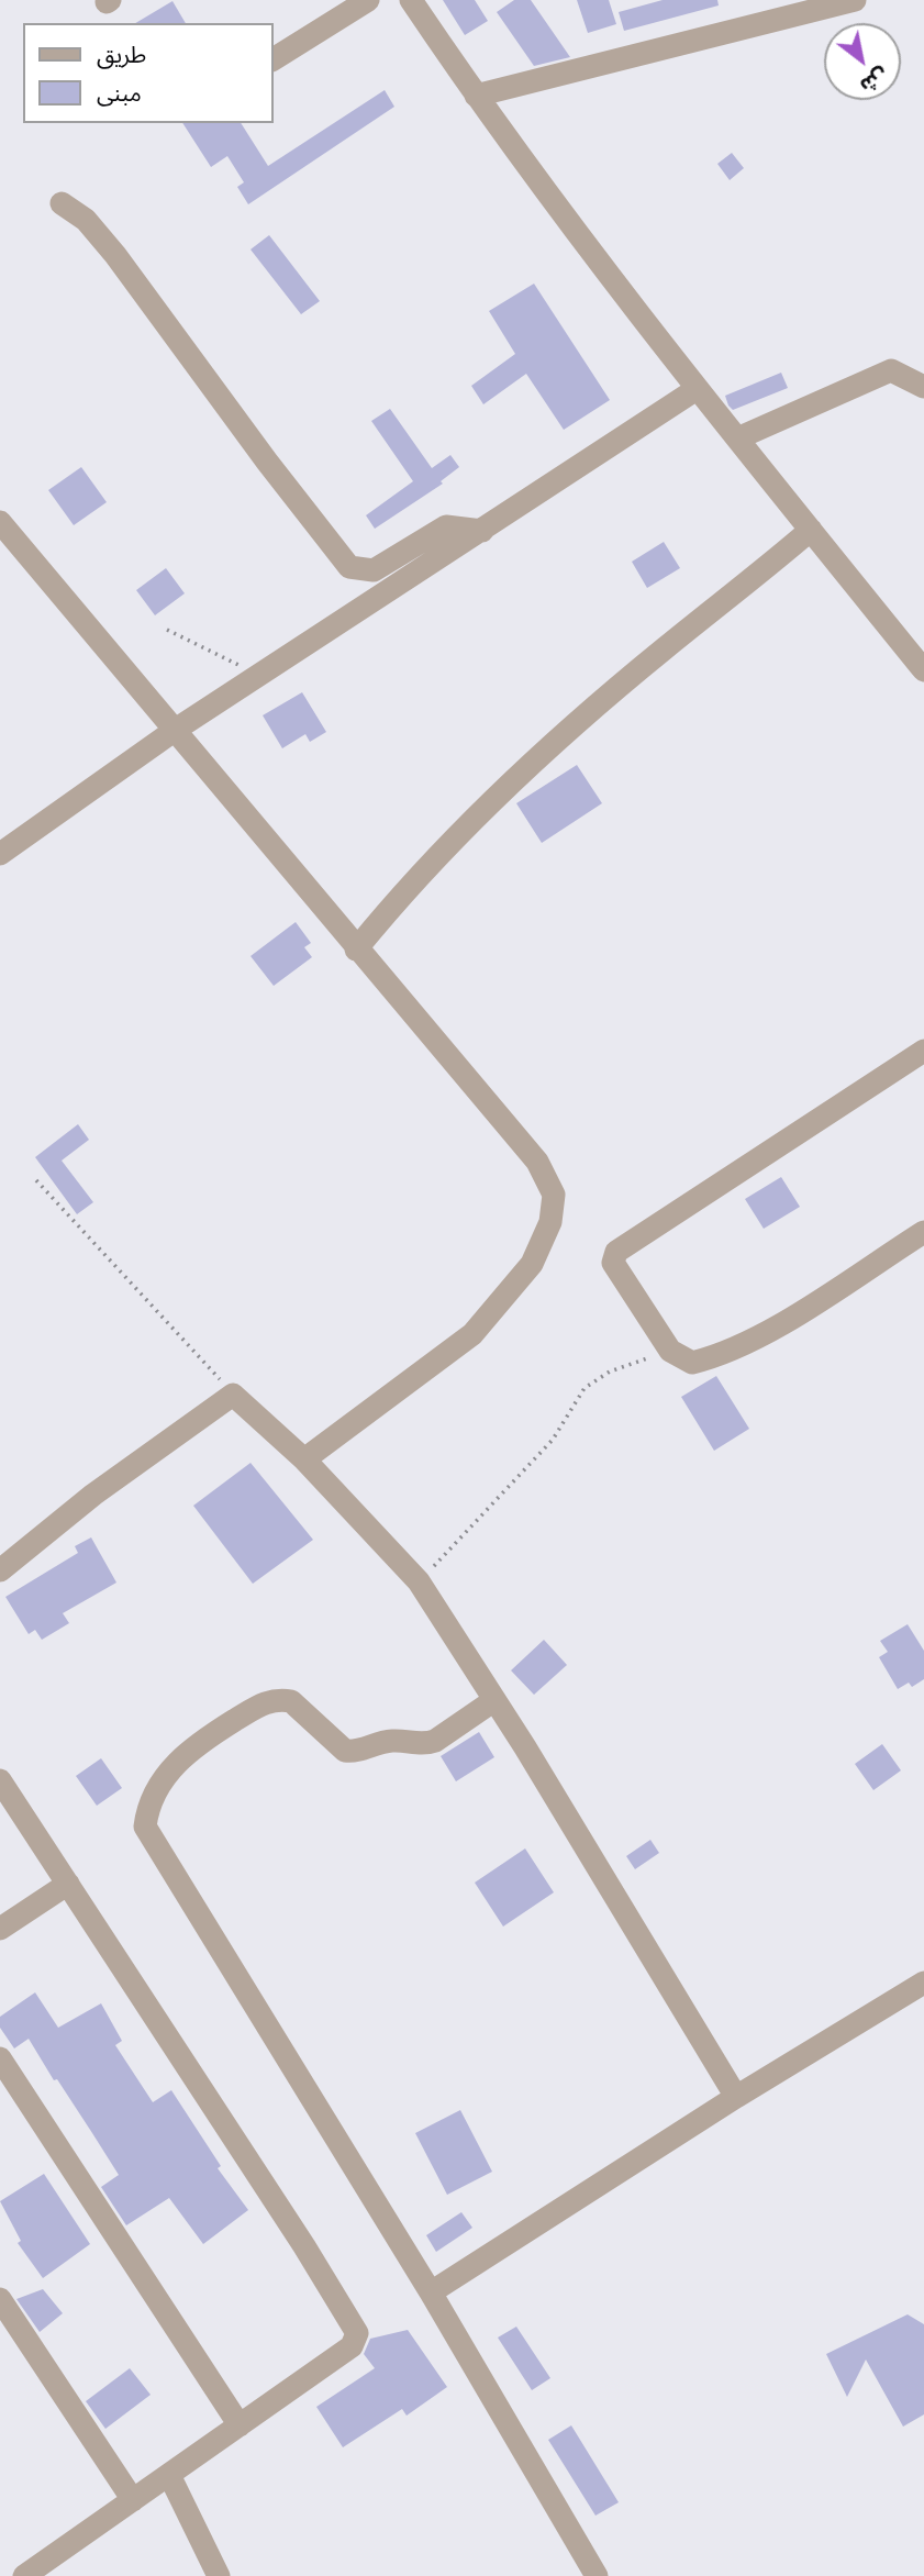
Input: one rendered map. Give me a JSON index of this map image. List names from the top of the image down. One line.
{"legend":["طريق","مبنى"],"north":"bottom right"}
